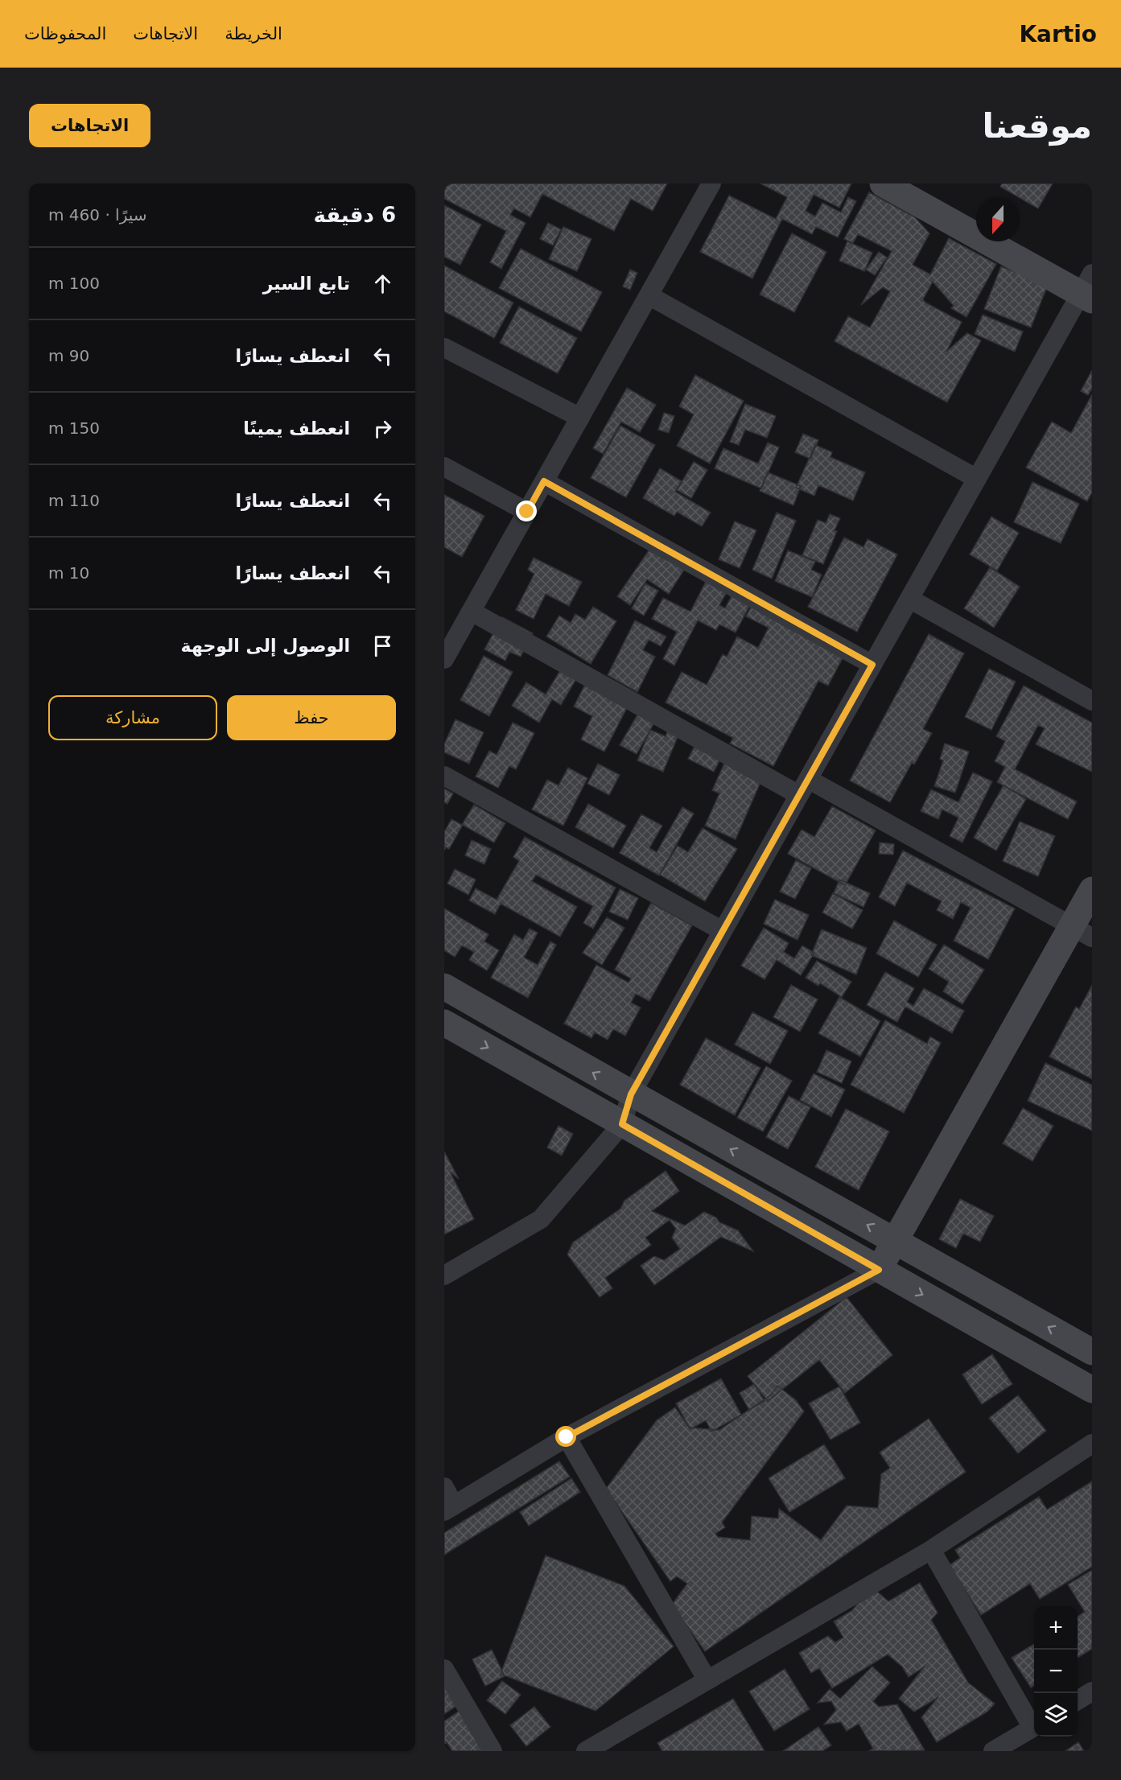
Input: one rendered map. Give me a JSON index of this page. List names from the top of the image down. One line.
{"north":"bottom","page":{"header":"Kartio","nav":["الخريطة","الاتجاهات","المحفوظات"],"buttons":["الاتجاهات",["حفظ","مشاركة"]],"title":"موقعنا","heading":["6 دقيقة","سيرًا · 460 m"],"list":[["تابع السير","100 m"],["انعطف يسارًا","90 m"],["انعطف يمينًا","150 m"],["انعطف يسارًا","110 m"],["انعطف يسارًا","10 m"],"الوصول إلى الوجهة"],"map_buttons":["+","−"]}}
